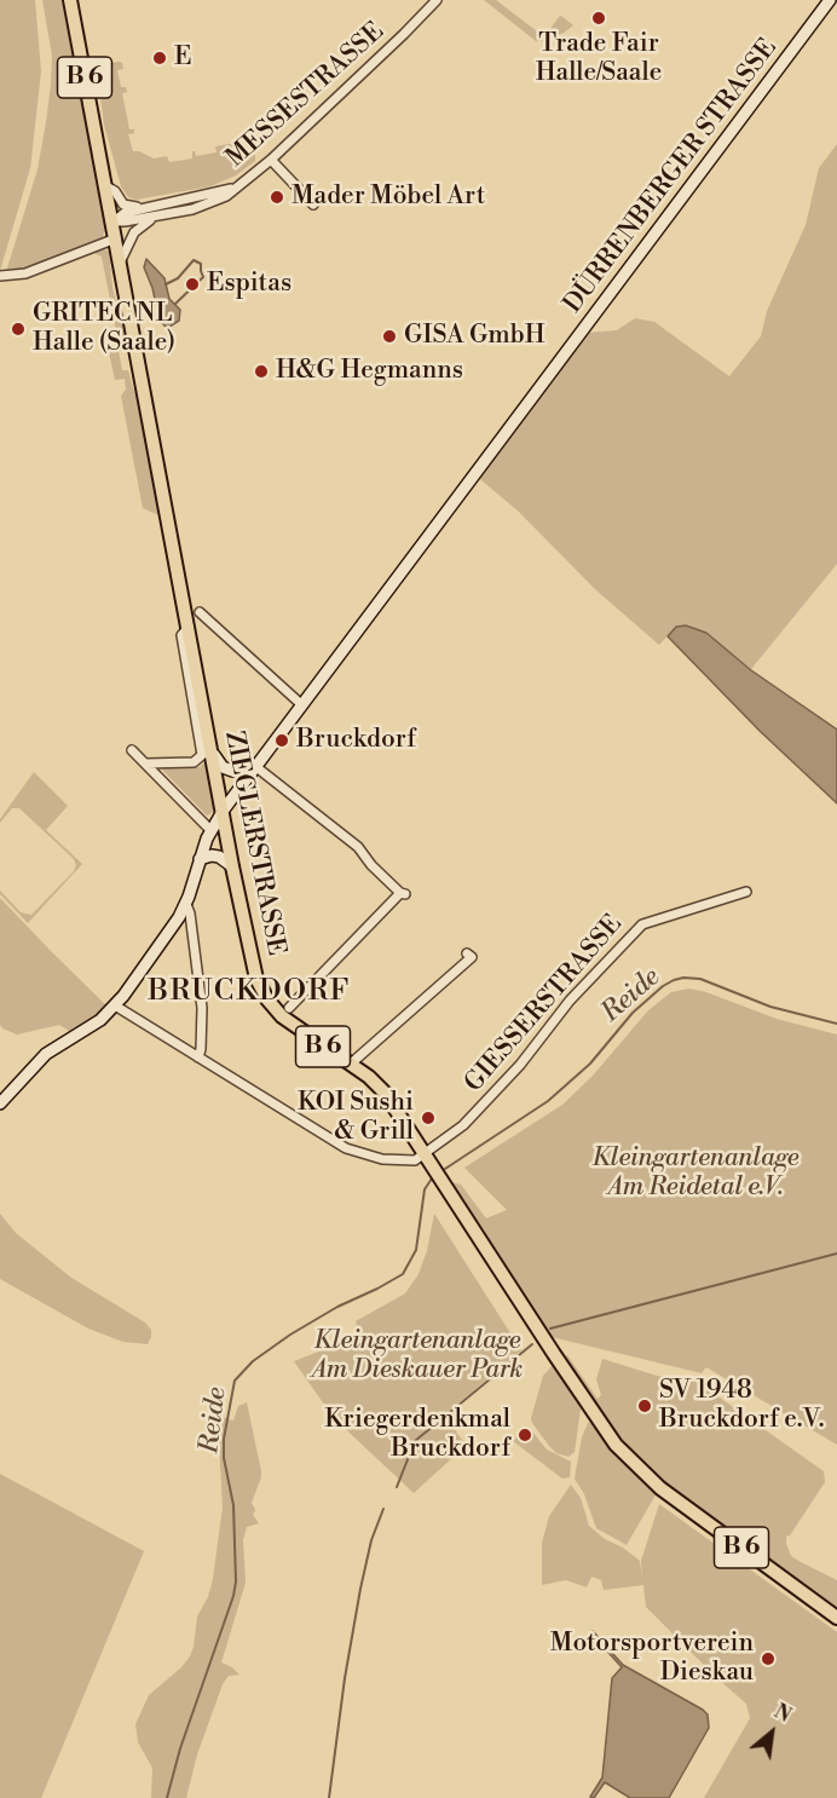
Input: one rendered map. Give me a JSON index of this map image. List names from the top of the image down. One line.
{"streets":{"main road":["B 6","ZIEGLERSTRASSE"],"street":["MESSESTRASSE","DÜRRENBERGER STRASSE","GIESSERSTRASSE"]},"crossings":[["B 6","MESSESTRASSE"],["B 6","ZIEGLERSTRASSE"],["MESSESTRASSE","ZIEGLERSTRASSE"],["DÜRRENBERGER STRASSE","ZIEGLERSTRASSE"],["ZIEGLERSTRASSE","GIESSERSTRASSE"]],"districts":["BRUCKDORF"],"water":["Reide"],"parks":["Kleingartenanlage Am Reidetal e.V.","Kleingartenanlage Am Dieskauer Park"],"places":["Trade Fair Halle/Saale","E","Mader Möbel Art","Espitas","GRITEC NL Halle (Saale)","GISA GmbH","H&G Hegmanns","Bruckdorf","KOI Sushi & Grill","SV 1948 Bruckdorf e.V.","Kriegerdenkmal Bruckdorf","Motorsportverein Dieskau"],"north":"top right"}
